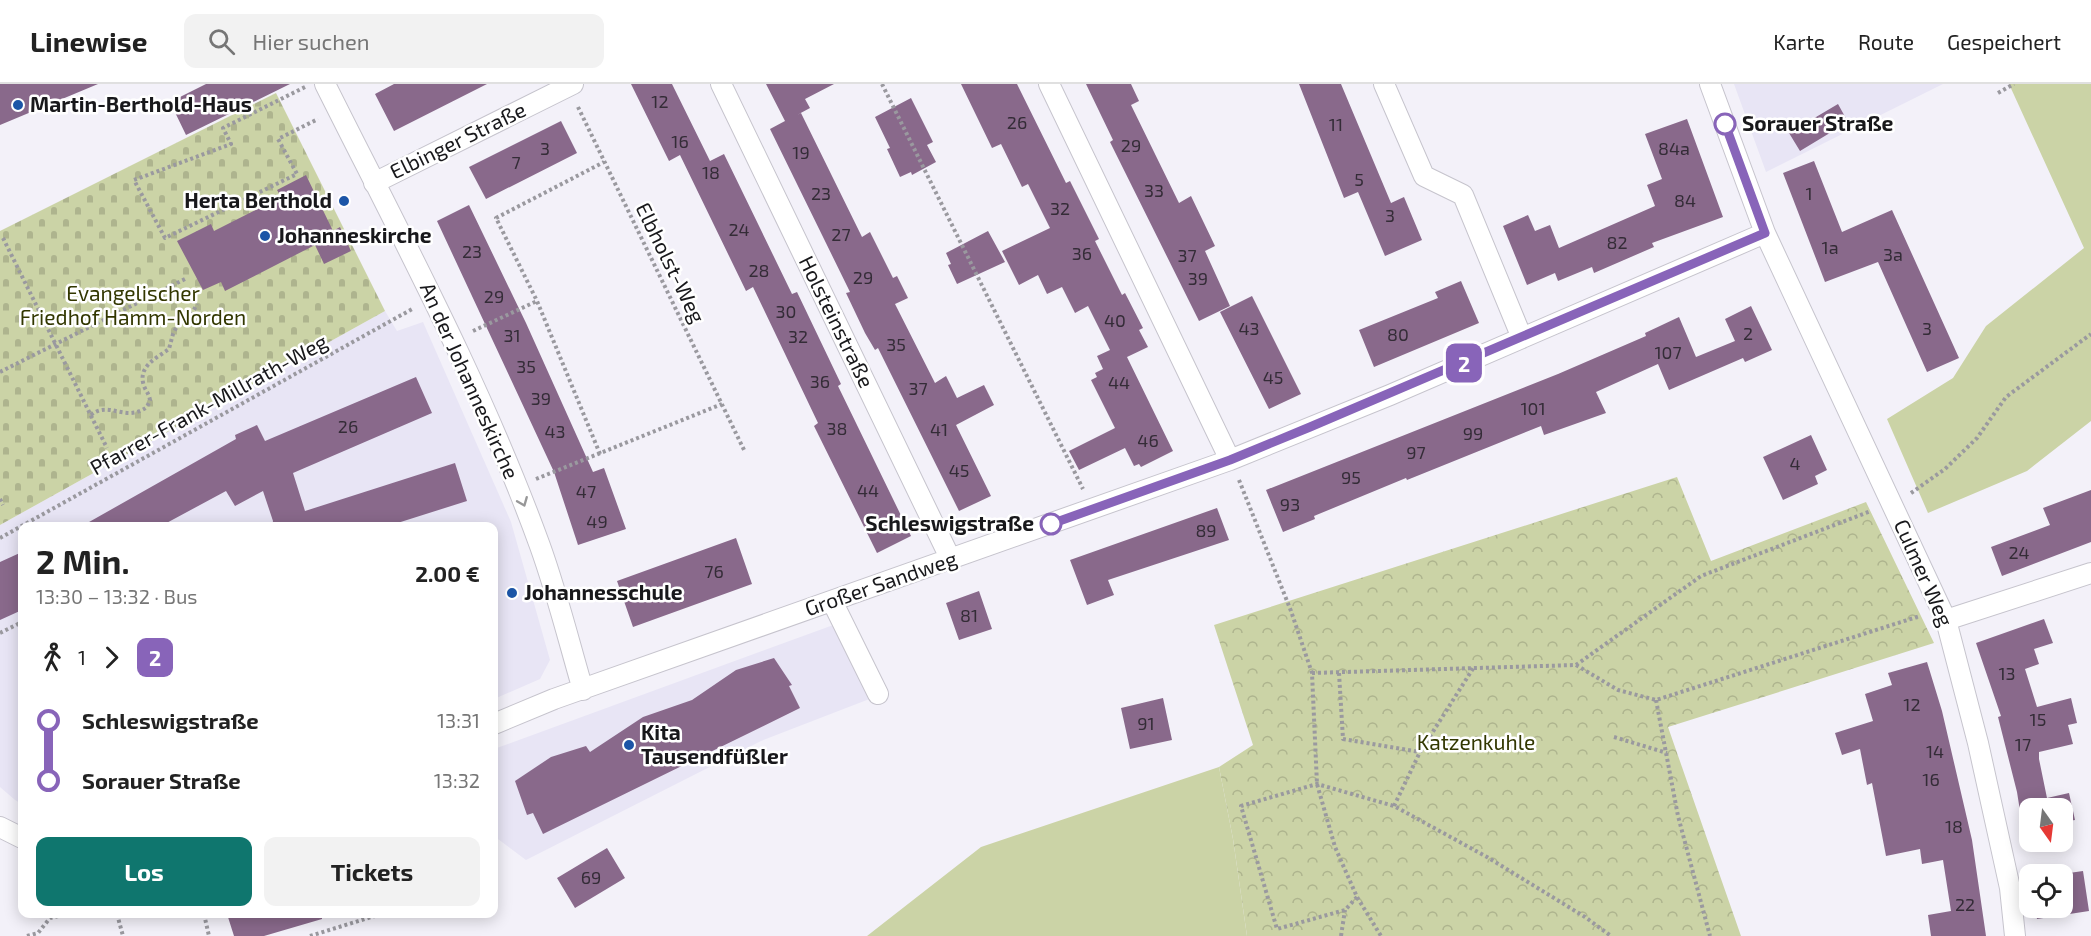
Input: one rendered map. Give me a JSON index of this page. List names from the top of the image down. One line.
{"streets":{"street":["Elbinger Straße","Holsteinstraße","An der Johanneskirche","Culmer Weg","Großer Sandweg"],"path":["Elbholst-Weg","Pfarrer-Frank-Millrath-Weg"]},"crossings":[["Elbinger Straße","Elbholst-Weg"],["Elbinger Straße","An der Johanneskirche"],["Holsteinstraße","Großer Sandweg"],["An der Johanneskirche","Pfarrer-Frank-Millrath-Weg"],["An der Johanneskirche","Großer Sandweg"],["Culmer Weg","Großer Sandweg"]],"parks":["Evangelischer Friedhof Hamm-Norden","Katzenkuhle"],"places":["Martin-Berthold-Haus","Sorauer Straße","Herta Berthold","Johanneskirche","Schleswigstraße","Johannesschule","Kita Tausendfüßler"],"lines":["bus line 2"],"house_numbers":["12","26","11","16","29","3","84a","19","7","18","5","33","23","1","84","32","3","24","27","82","1a","23","36","3a","37","28","29","39","29","30","40","43","3","2","80","31","32","35","107","35","45","36","44","37","39","101","26","38","41","43","99","46","97","4","45","95","44","47","93","49","89","24","76","81","13","12","15","91","17","14","16","18","69","22"],"north":"bottom","page":{"header":"Linewise","search":"Hier suchen","nav":["Karte","Route","Gespeichert"],"on_map":"2","heading":["2 Min.","13:30 – 13:32 · Bus","2.00 €"],"legs":["1","2"],"list":[{"name":"Schleswigstraße","value":"13:31"},{"name":"Sorauer Straße","value":"13:32"}],"buttons":["Los","Tickets"]}}
